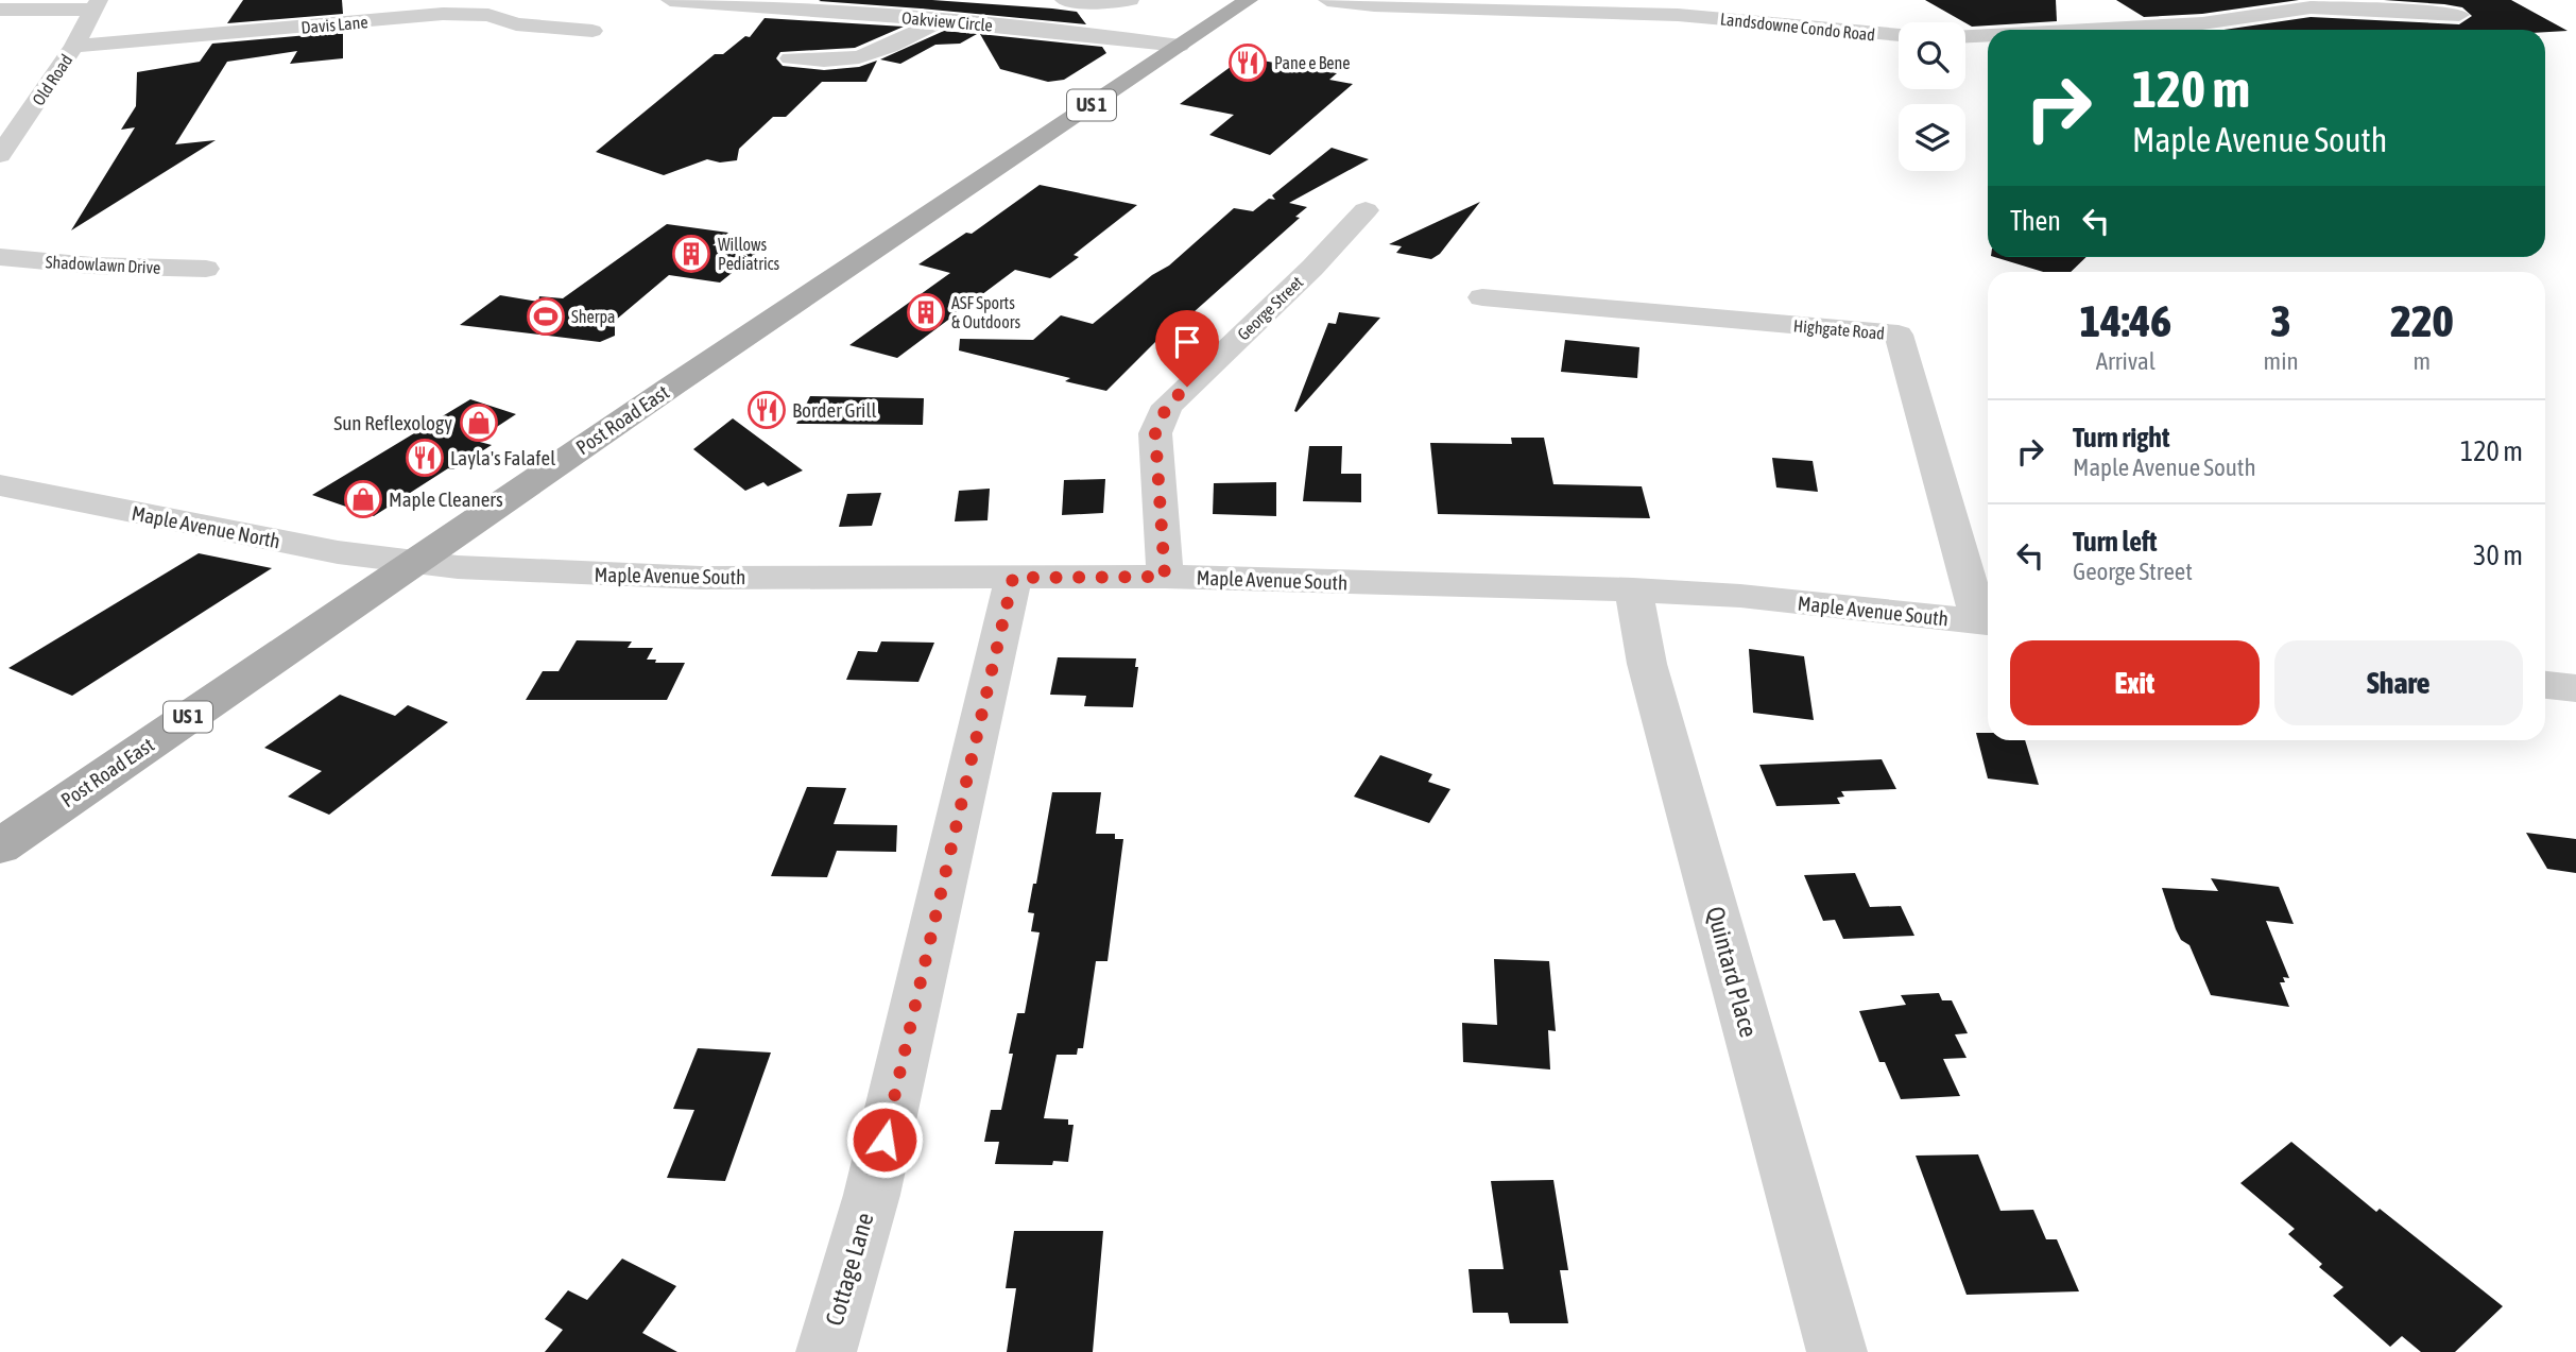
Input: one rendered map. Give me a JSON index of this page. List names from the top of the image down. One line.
{"streets":{"main road":["US 1","Post Road East"],"street":["Oakview Circle","Davis Lane","Landsdowne Condo Road","Old Road","Shadowlawn Drive","George Street","Highgate Road","Maple Avenue North","Maple Avenue South","Quintard Place","Cottage Lane"]},"crossings":[["Oakview Circle","Post Road East"],["Davis Lane","Old Road"],["George Street","Maple Avenue South"],["Highgate Road","Maple Avenue South"],["Post Road East","Maple Avenue North"],["Post Road East","Maple Avenue South"],["Maple Avenue North","Maple Avenue South"],["Maple Avenue South","Quintard Place"],["Maple Avenue South","Cottage Lane"]],"places":{"restaurant":["Pane e Bene","Border Grill","Layla's Falafel"],"building":["Willows Pediatrics","ASF Sports & Outdoors"],"sports":["Sherpa"],"shop":["Sun Reflexology","Maple Cleaners"]},"page":{"turn":["120 m","Maple Avenue South"],"then":"Then","eta":["14:46","Arrival","3","min","220","m"],"list":[{"name":"Turn right","note":"Maple Avenue South","value":"120 m"},{"name":"Turn left","note":"George Street","value":"30 m"}],"buttons":["Exit","Share"]}}
